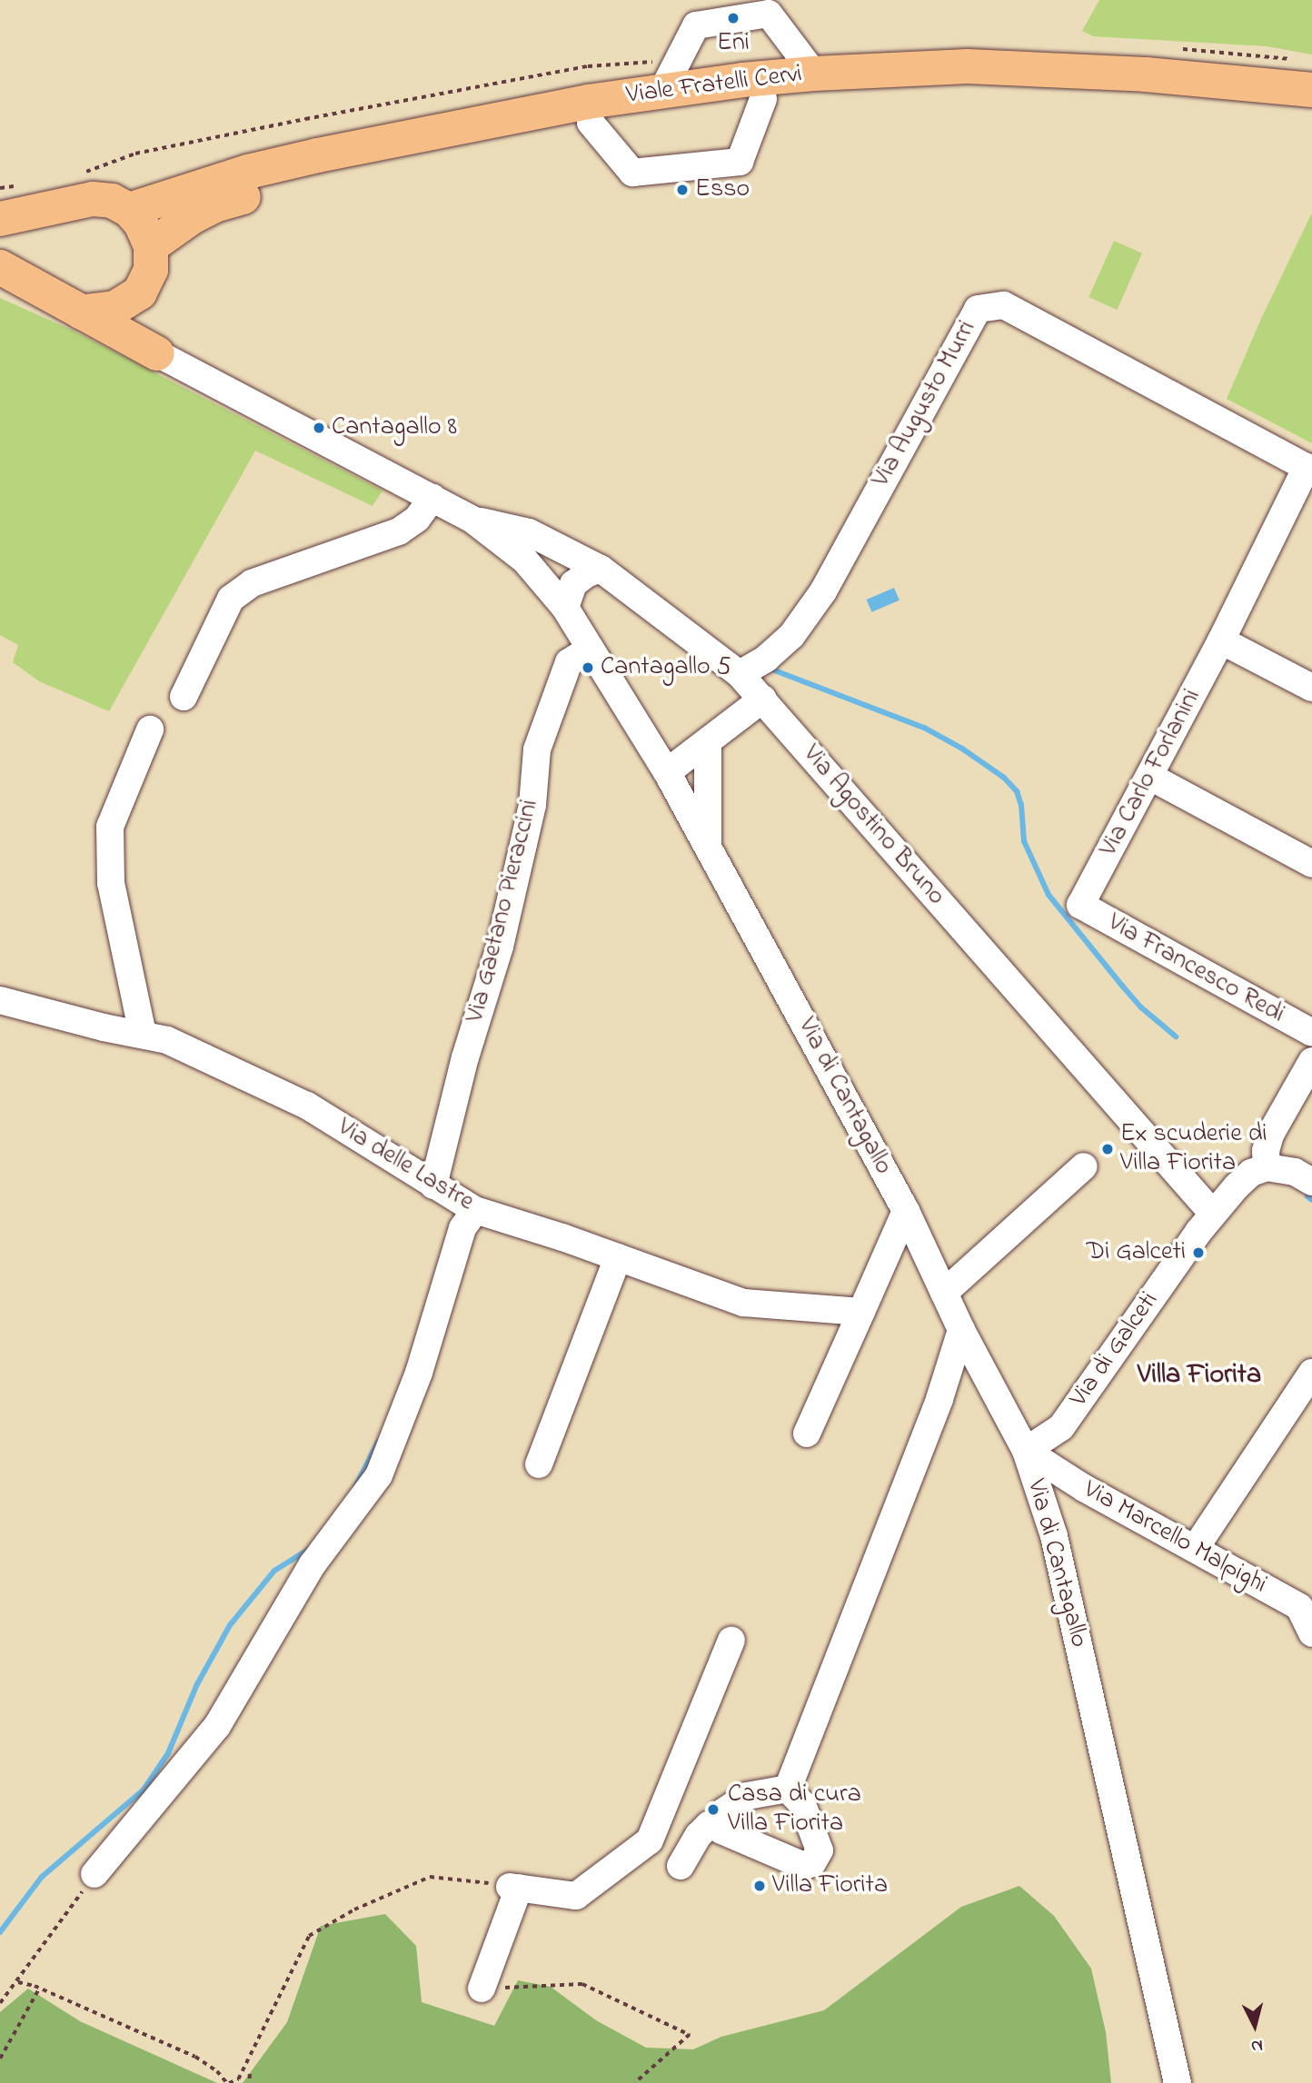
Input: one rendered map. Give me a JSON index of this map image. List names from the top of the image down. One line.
{"streets":{"main road":["Viale Fratelli Cervi"],"street":["Via Augusto Murri","Via Carlo Forlanini","Via Agostino Bruno","Via Gaetano Pieraccini","Via Francesco Redi","Via di Cantagallo","Via delle Lastre","Via di Galceti","Via Marcello Malpighi"]},"crossings":[["Via Augusto Murri","Via Carlo Forlanini"],["Via Augusto Murri","Via Agostino Bruno"],["Via Carlo Forlanini","Via Francesco Redi"],["Via Agostino Bruno","Via di Cantagallo"],["Via Agostino Bruno","Via di Galceti"],["Via Gaetano Pieraccini","Via di Cantagallo"],["Via Gaetano Pieraccini","Via delle Lastre"],["Via di Cantagallo","Via di Galceti"],["Via di Cantagallo","Via Marcello Malpighi"],["Via di Galceti","Via Marcello Malpighi"]],"districts":["Villa Fiorita"],"places":["Eni","Esso","Cantagallo 8","Cantagallo 5","Ex scuderie di Villa Fiorita","Di Galceti","Casa di cura Villa Fiorita","Villa Fiorita"],"north":"bottom"}
